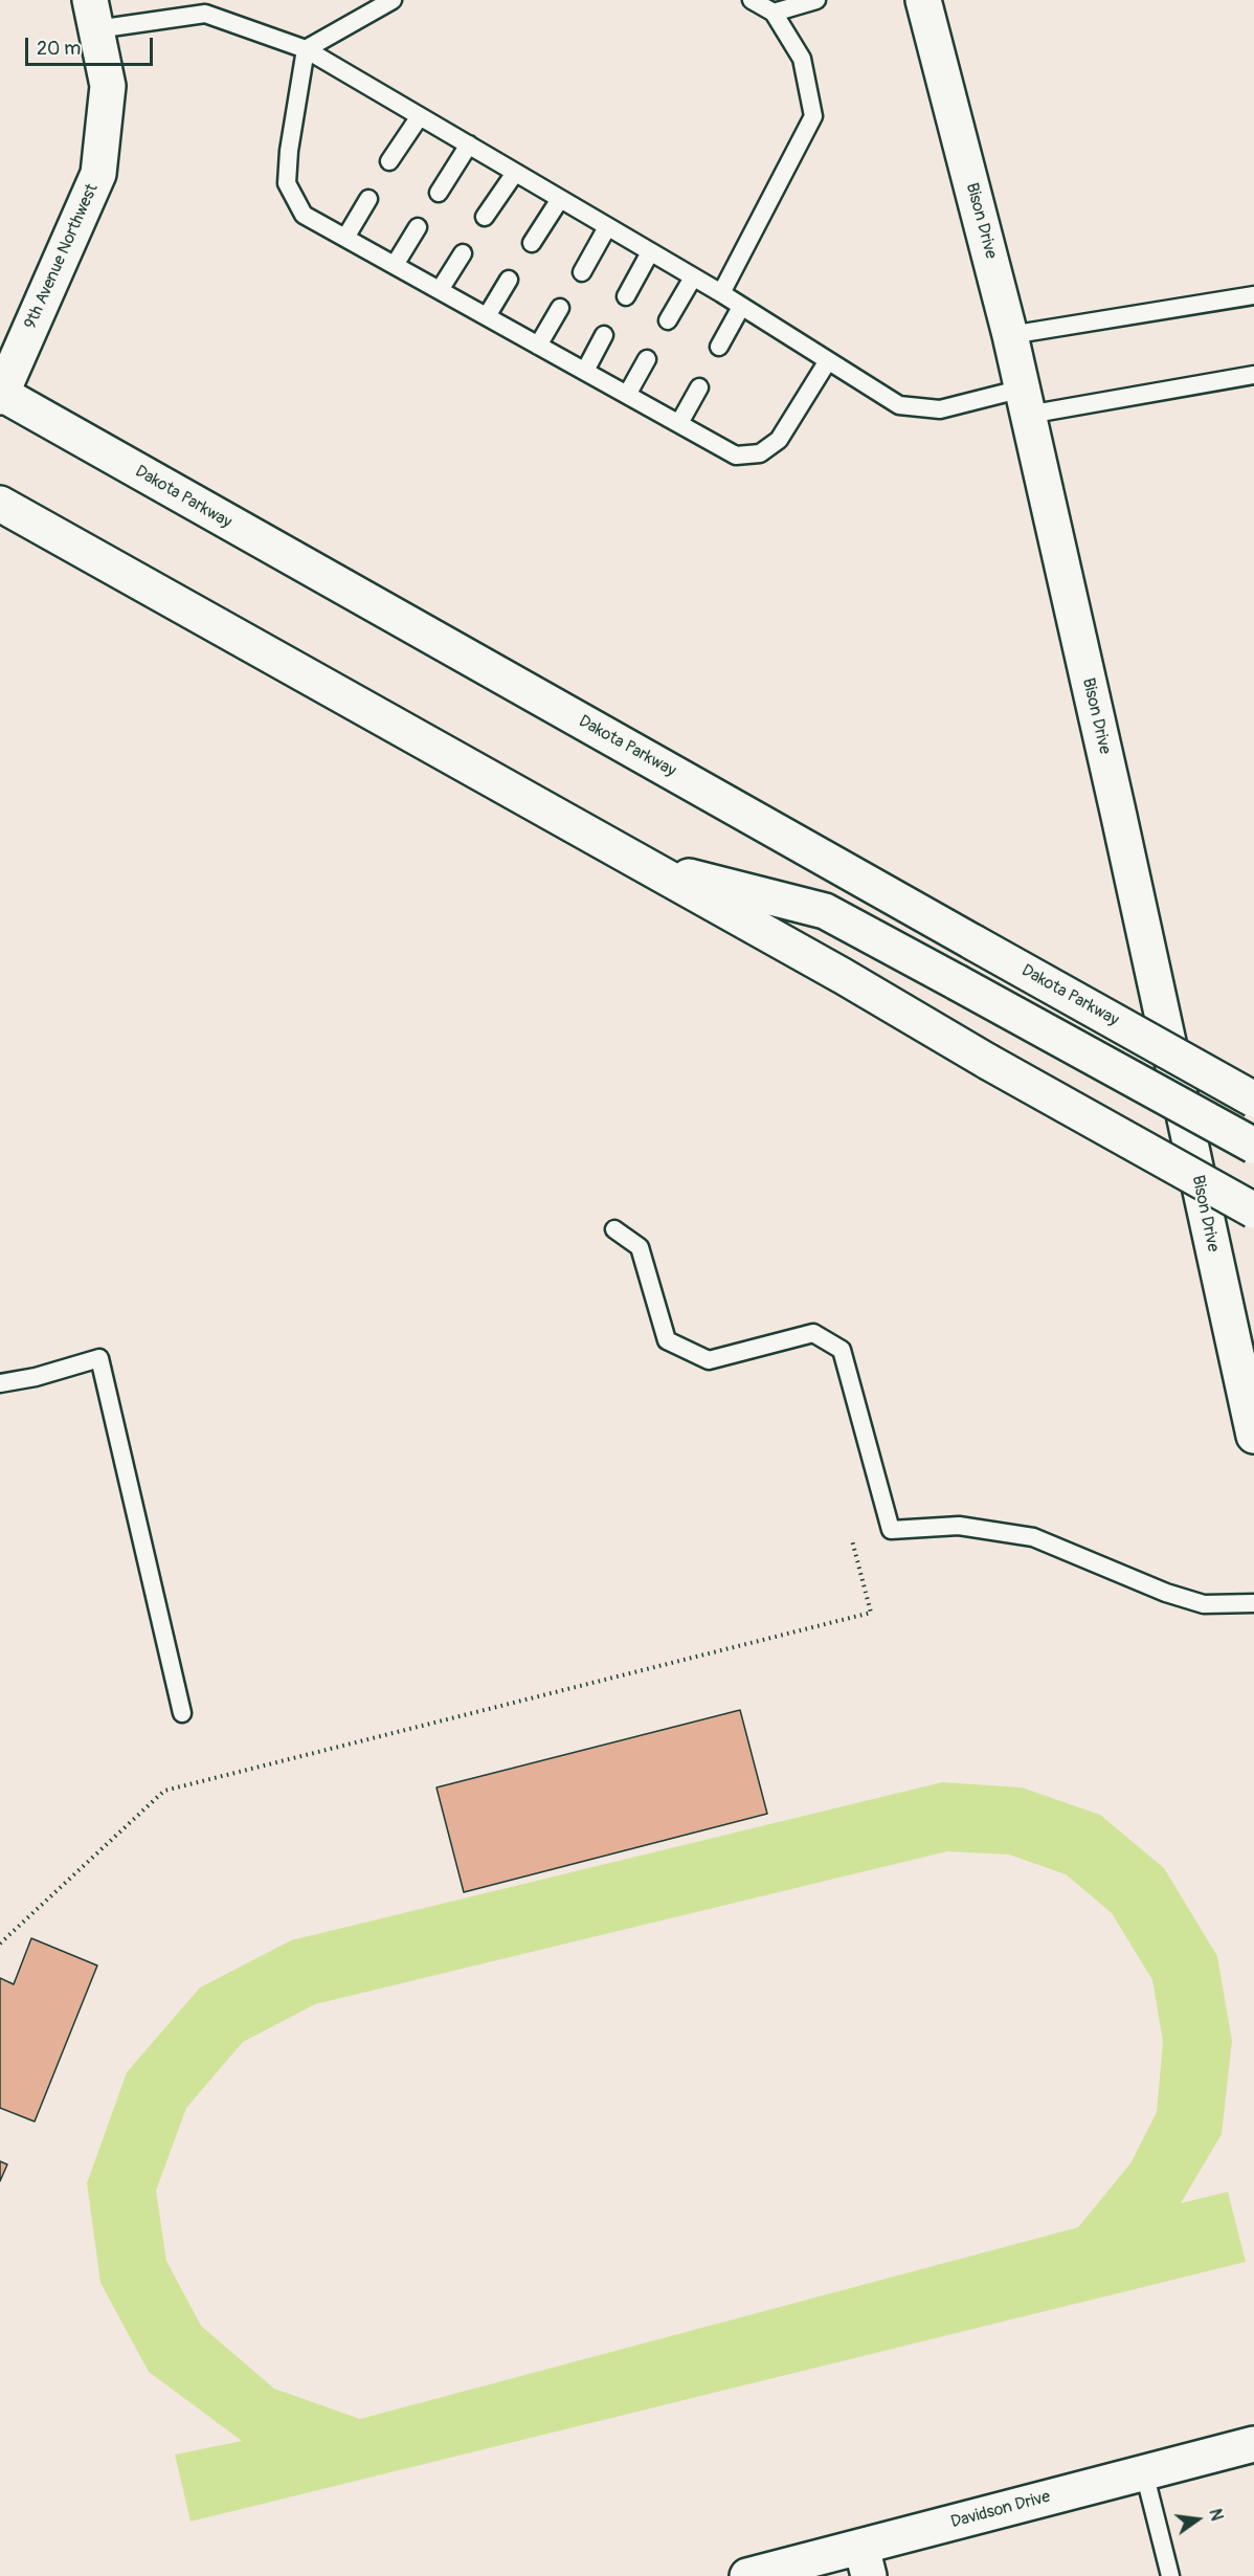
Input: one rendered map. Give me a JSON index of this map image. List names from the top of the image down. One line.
{"streets":{"main road":["Bison Drive","9th Avenue Northwest","Dakota Parkway","Davidson Drive"]},"crossings":[["9th Avenue Northwest","Dakota Parkway"]],"scale_bar":"20 m","north":"right"}
